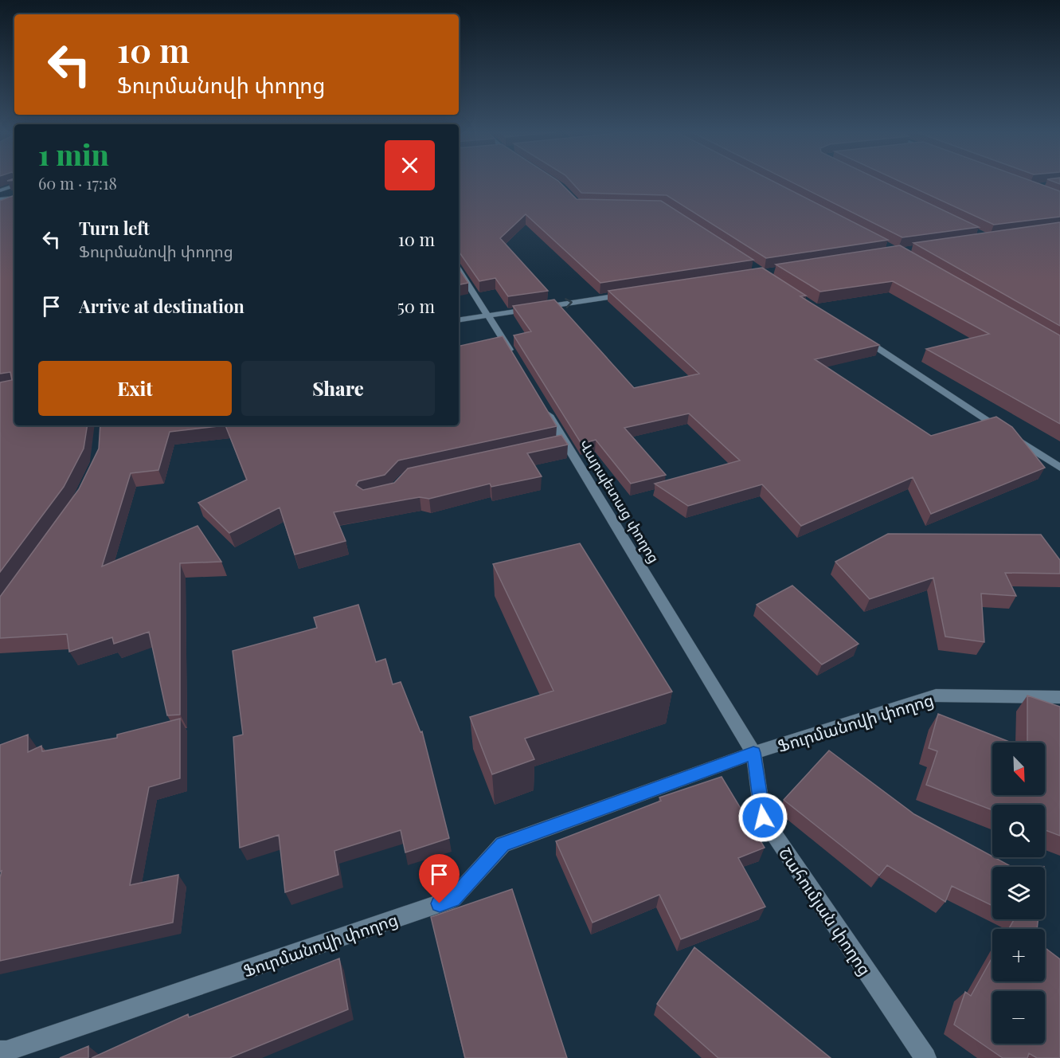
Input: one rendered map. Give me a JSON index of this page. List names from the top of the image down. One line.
{"streets":{"street":["Վարպետաց փողոց","Ֆուրմանովի փողոց","Շահումյան փողոց"]},"crossings":[["Վարպետաց փողոց","Ֆուրմանովի փողոց"],["Վարպետաց փողոց","Շահումյան փողոց"],["Ֆուրմանովի փողոց","Շահումյան փողոց"]],"north":"bottom right","page":{"turn":["10 m","Ֆուրմանովի փողոց"],"heading":["1 min","60 m · 17:18"],"list":[{"name":"Turn left","note":"Ֆուրմանովի փողոց","value":"10 m"},{"name":"Arrive at destination","value":"50 m"}],"buttons":["Exit","Share"],"map_buttons":["+","−"]}}
